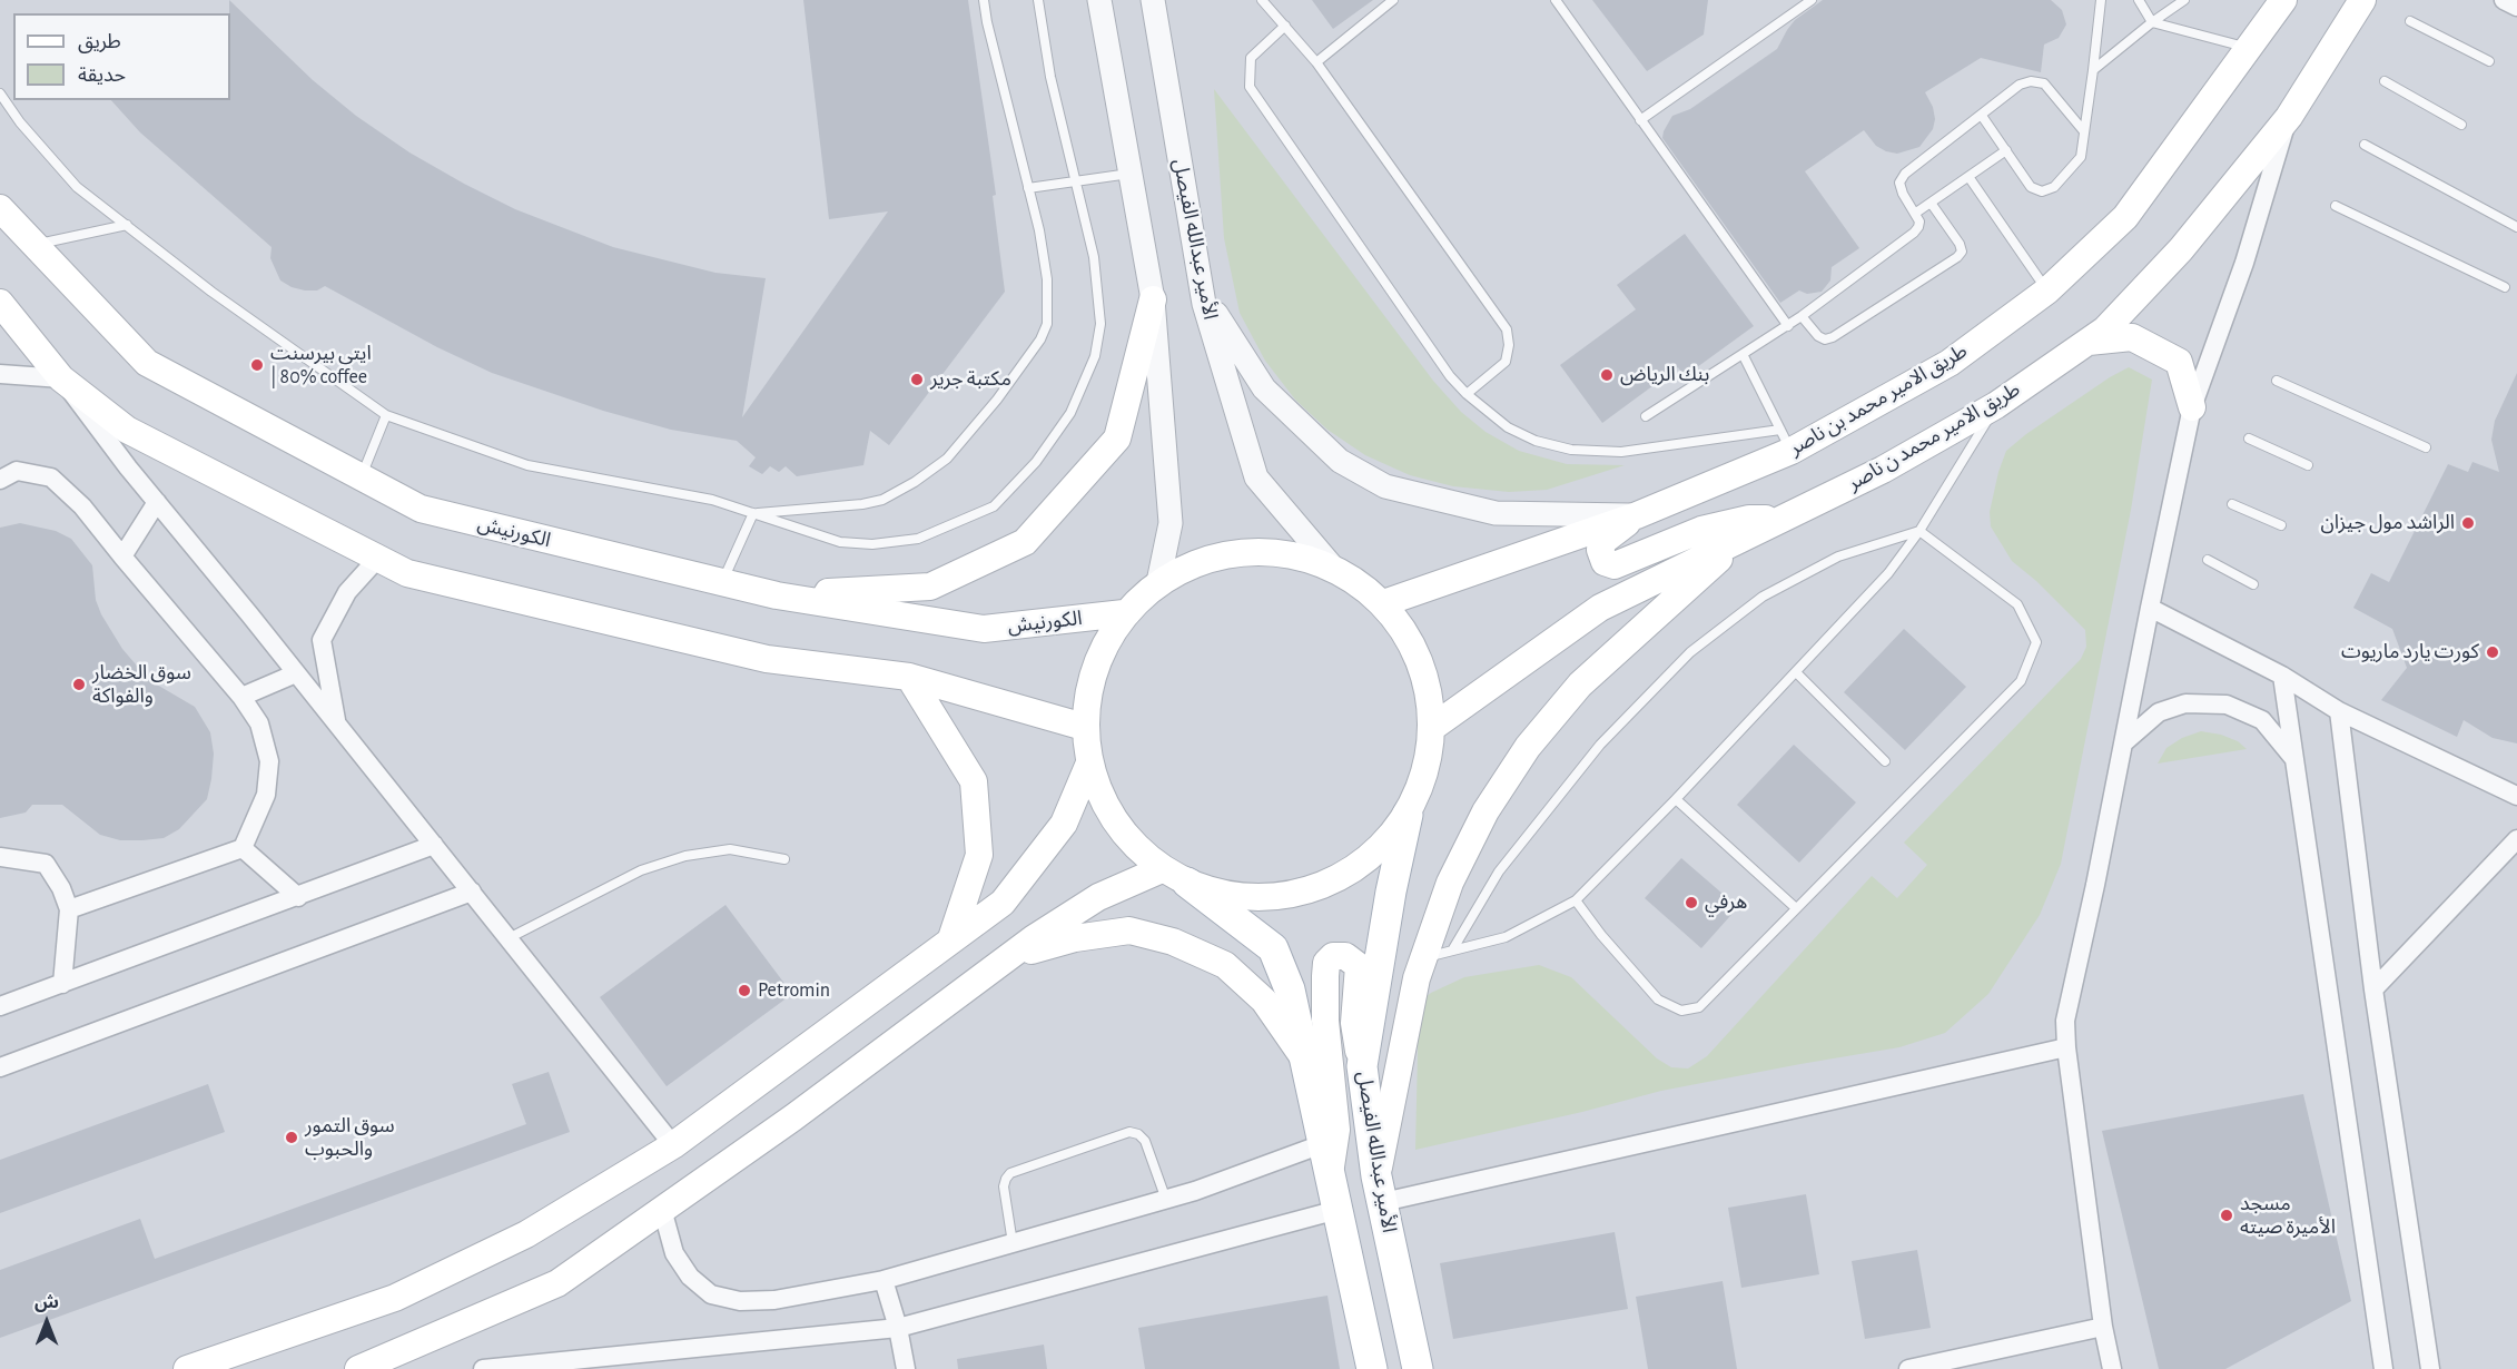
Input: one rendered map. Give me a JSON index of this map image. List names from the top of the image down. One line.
{"streets":{"main road":["الأمير عبدالله الفيصل","طريق الامير محمد بن ناصر","طريق الامير محمد ن ناصر","الكورنيش"]},"places":["ايتي بيرسنت | 80% coffee","بنك الرياض","مكتبة جرير","الراشد مول جيزان","كورت يارد ماريوت","سوق الخضار والفواكة","هرفي","Petromin","سوق التمور والحبوب","مسجد الأميرة صيته"],"legend":["طريق","حديقة"],"north":"top"}
